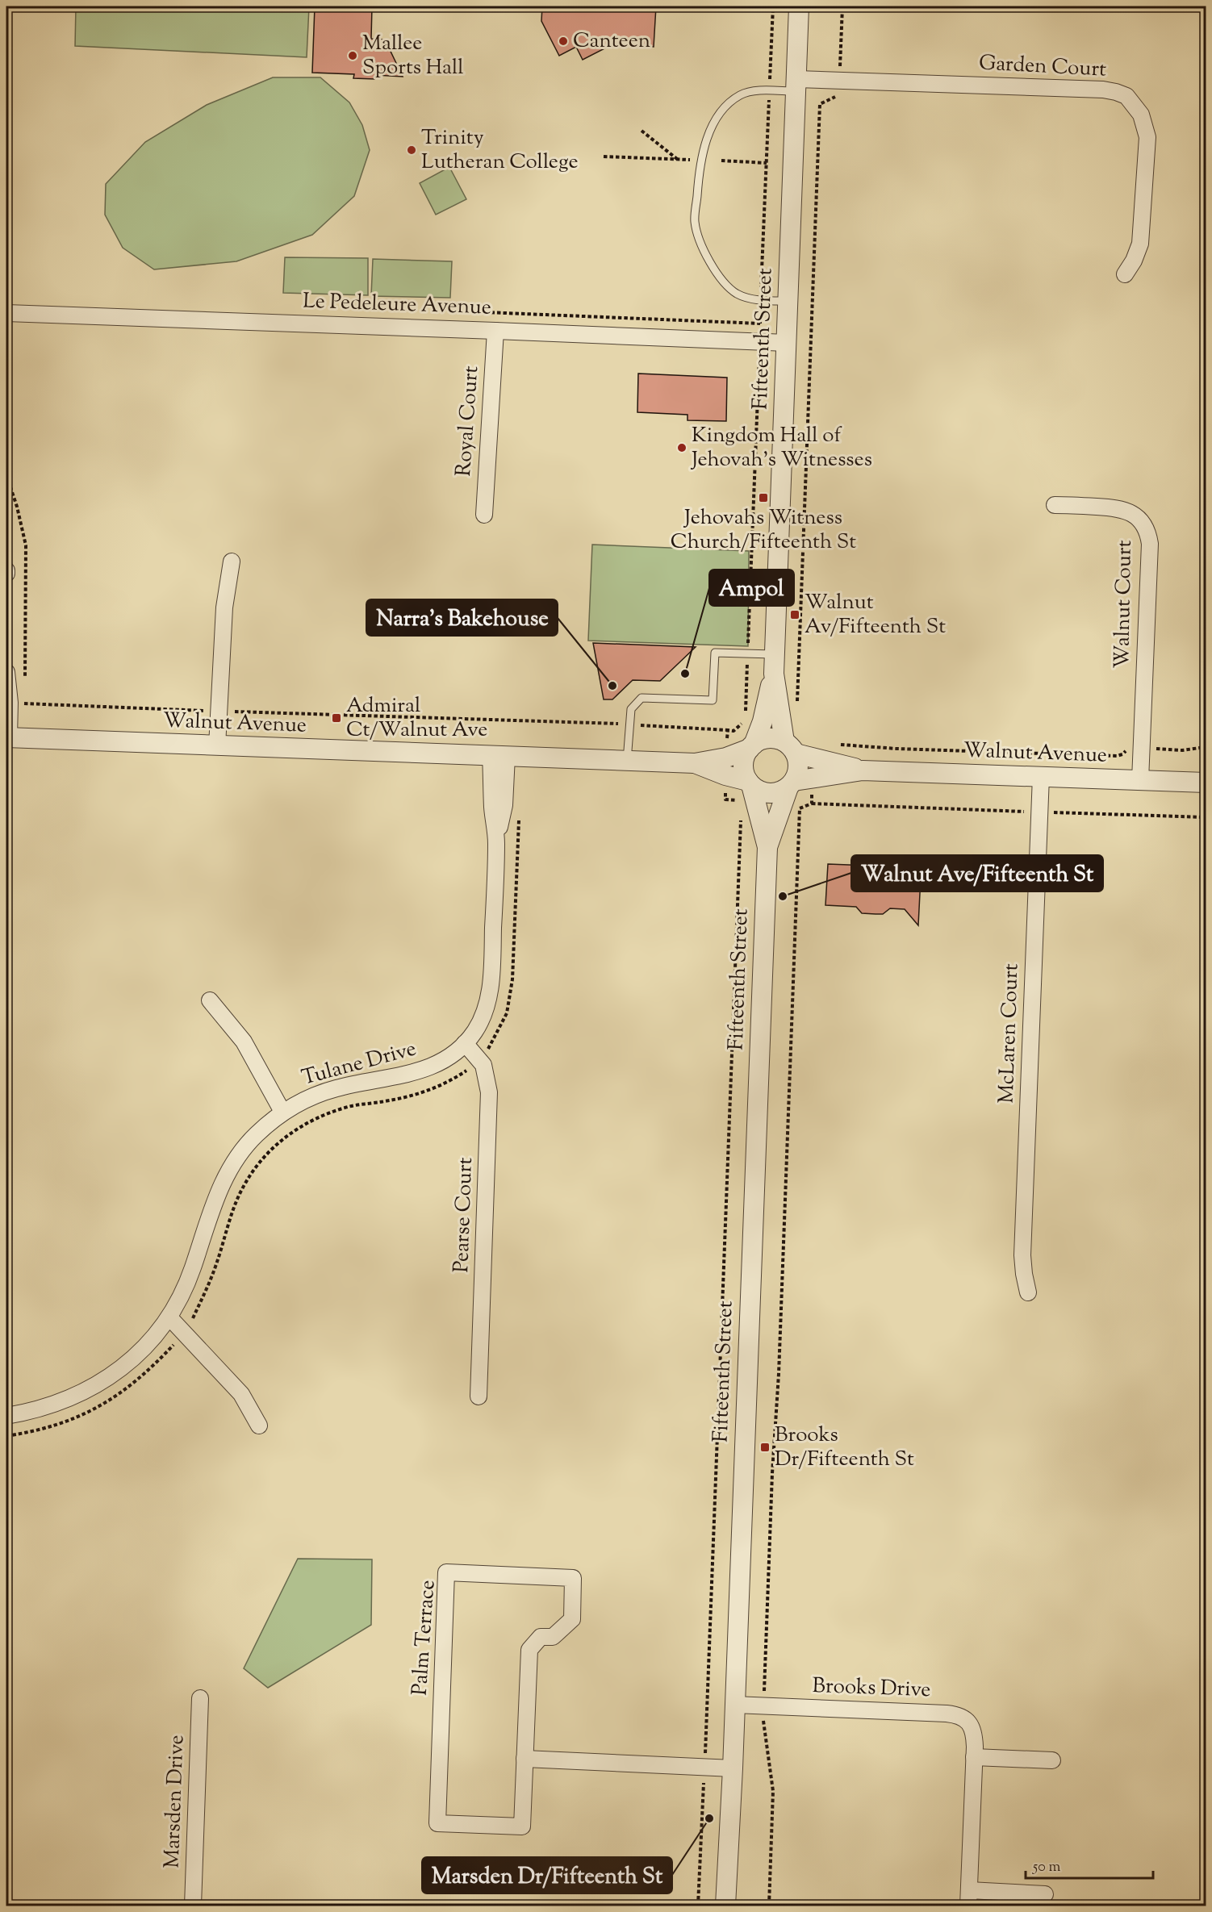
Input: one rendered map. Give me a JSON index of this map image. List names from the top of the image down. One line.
{"streets":{"street":["Garden Court","Le Pedeleure Avenue","Fifteenth Street","Royal Court","Walnut Court","Walnut Avenue","McLaren Court","Tulane Drive","Pearse Court","Palm Terrace","Brooks Drive","Marsden Drive"]},"crossings":[["Garden Court","Fifteenth Street"],["Le Pedeleure Avenue","Fifteenth Street"],["Le Pedeleure Avenue","Royal Court"],["Fifteenth Street","Walnut Avenue"],["Fifteenth Street","Brooks Drive"],["Walnut Court","Walnut Avenue"],["Walnut Avenue","McLaren Court"],["Walnut Avenue","Tulane Drive"],["Tulane Drive","Pearse Court"]],"places":{"other":["Canteen","Mallee Sports Hall","Trinity Lutheran College","Kingdom Hall of Jehovah's Witnesses","Ampol","Narra's Bakehouse","Walnut Ave/Fifteenth St","Marsden Dr/Fifteenth St"],"transit":["Jehovahs Witness Church/Fifteenth St","Walnut Av/Fifteenth St","Admiral Ct/Walnut Ave","Brooks Dr/Fifteenth St"]},"scale_bar":"50 m"}
